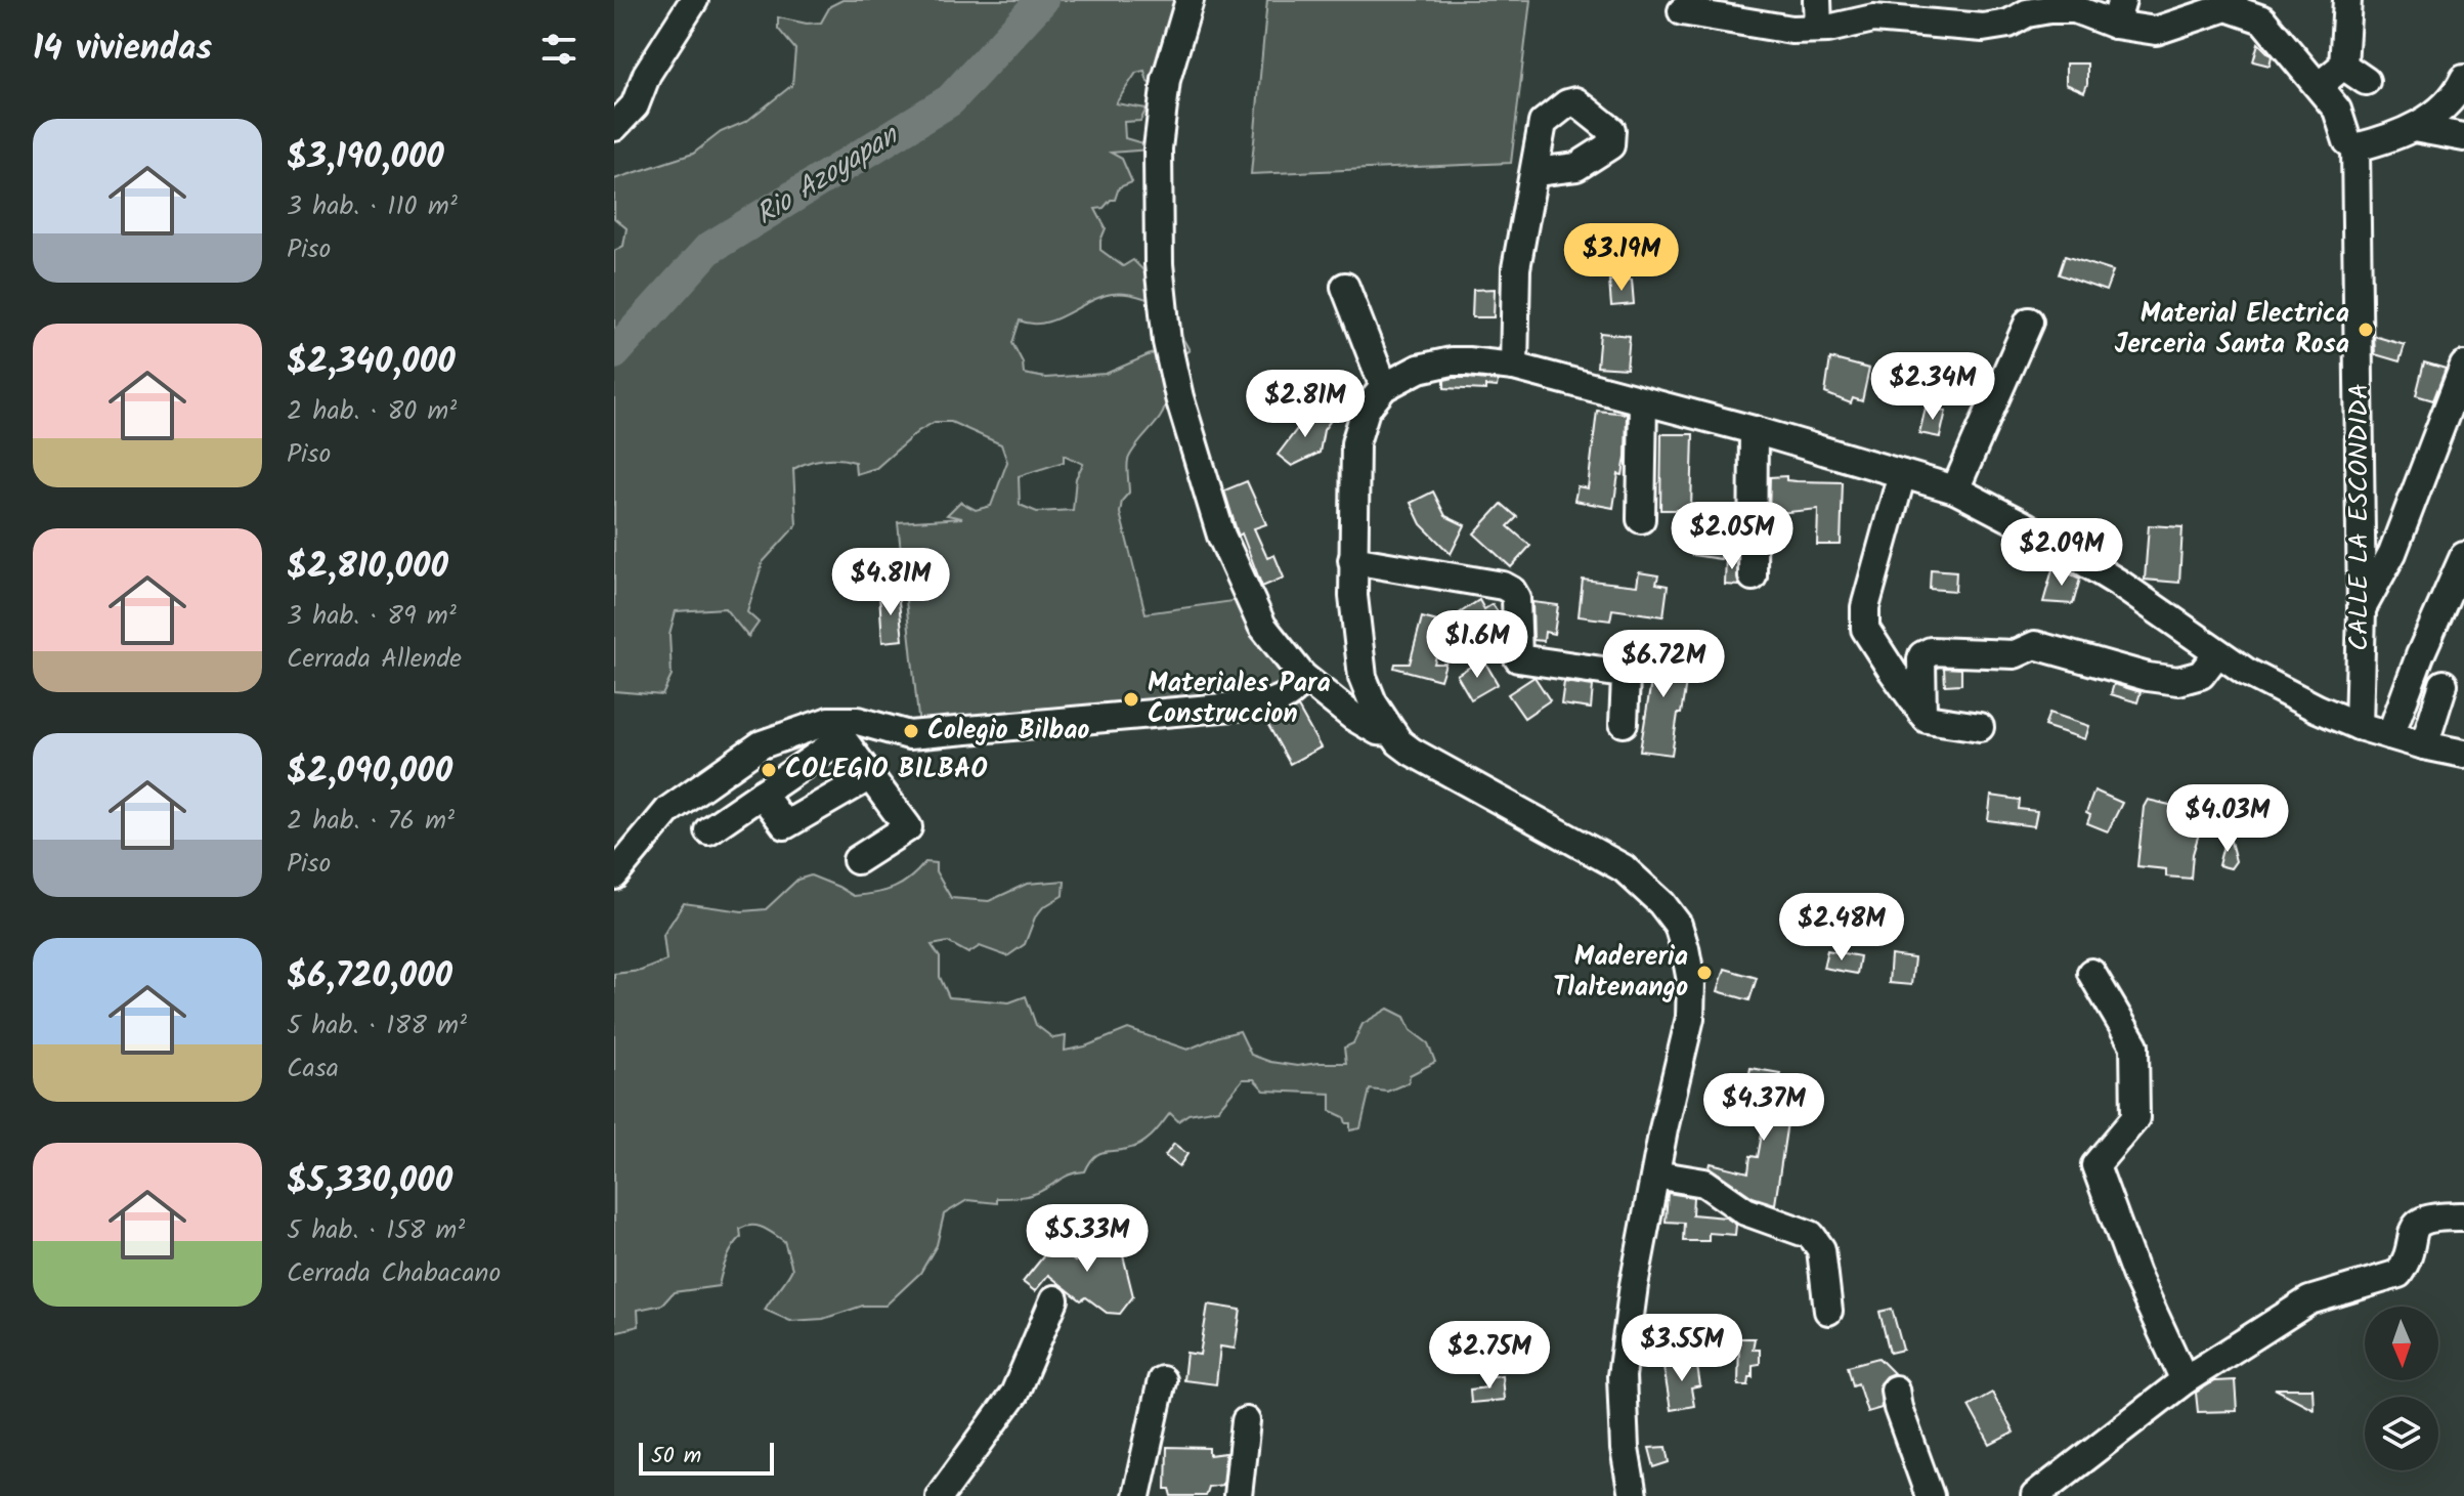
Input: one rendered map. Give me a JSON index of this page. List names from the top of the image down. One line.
{"streets":{"street":["CALLE LA ESCONDIDA"]},"water":["Rio Azoyapan"],"places":["Material Electrica Jerceria Santa Rosa","Materiales Para Construccion","Colegio Bilbao","COLEGIO BILBAO","Madereria Tlaltenango"],"scale_bar":"50 m","north":"bottom","page":{"heading":"14 viviendas","list":[{"name":"$3,190,000","note":"3 hab. · 110 m² · Piso"},{"name":"$2,340,000","note":"2 hab. · 80 m² · Piso"},{"name":"$2,810,000","note":"3 hab. · 89 m² · Cerrada Allende"},{"name":"$2,090,000","note":"2 hab. · 76 m² · Piso"},{"name":"$6,720,000","note":"5 hab. · 188 m² · Casa"},{"name":"$5,330,000","note":"5 hab. · 158 m² · Cerrada Chabacano"}],"price":["$3.19M","$2.34M","$2.81M","$2.05M","$2.09M","$4.81M","$1.6M","$6.72M","$4.03M","$2.48M","$4.37M","$5.33M","$3.55M","$2.75M"],"scale":"50 m"}}
